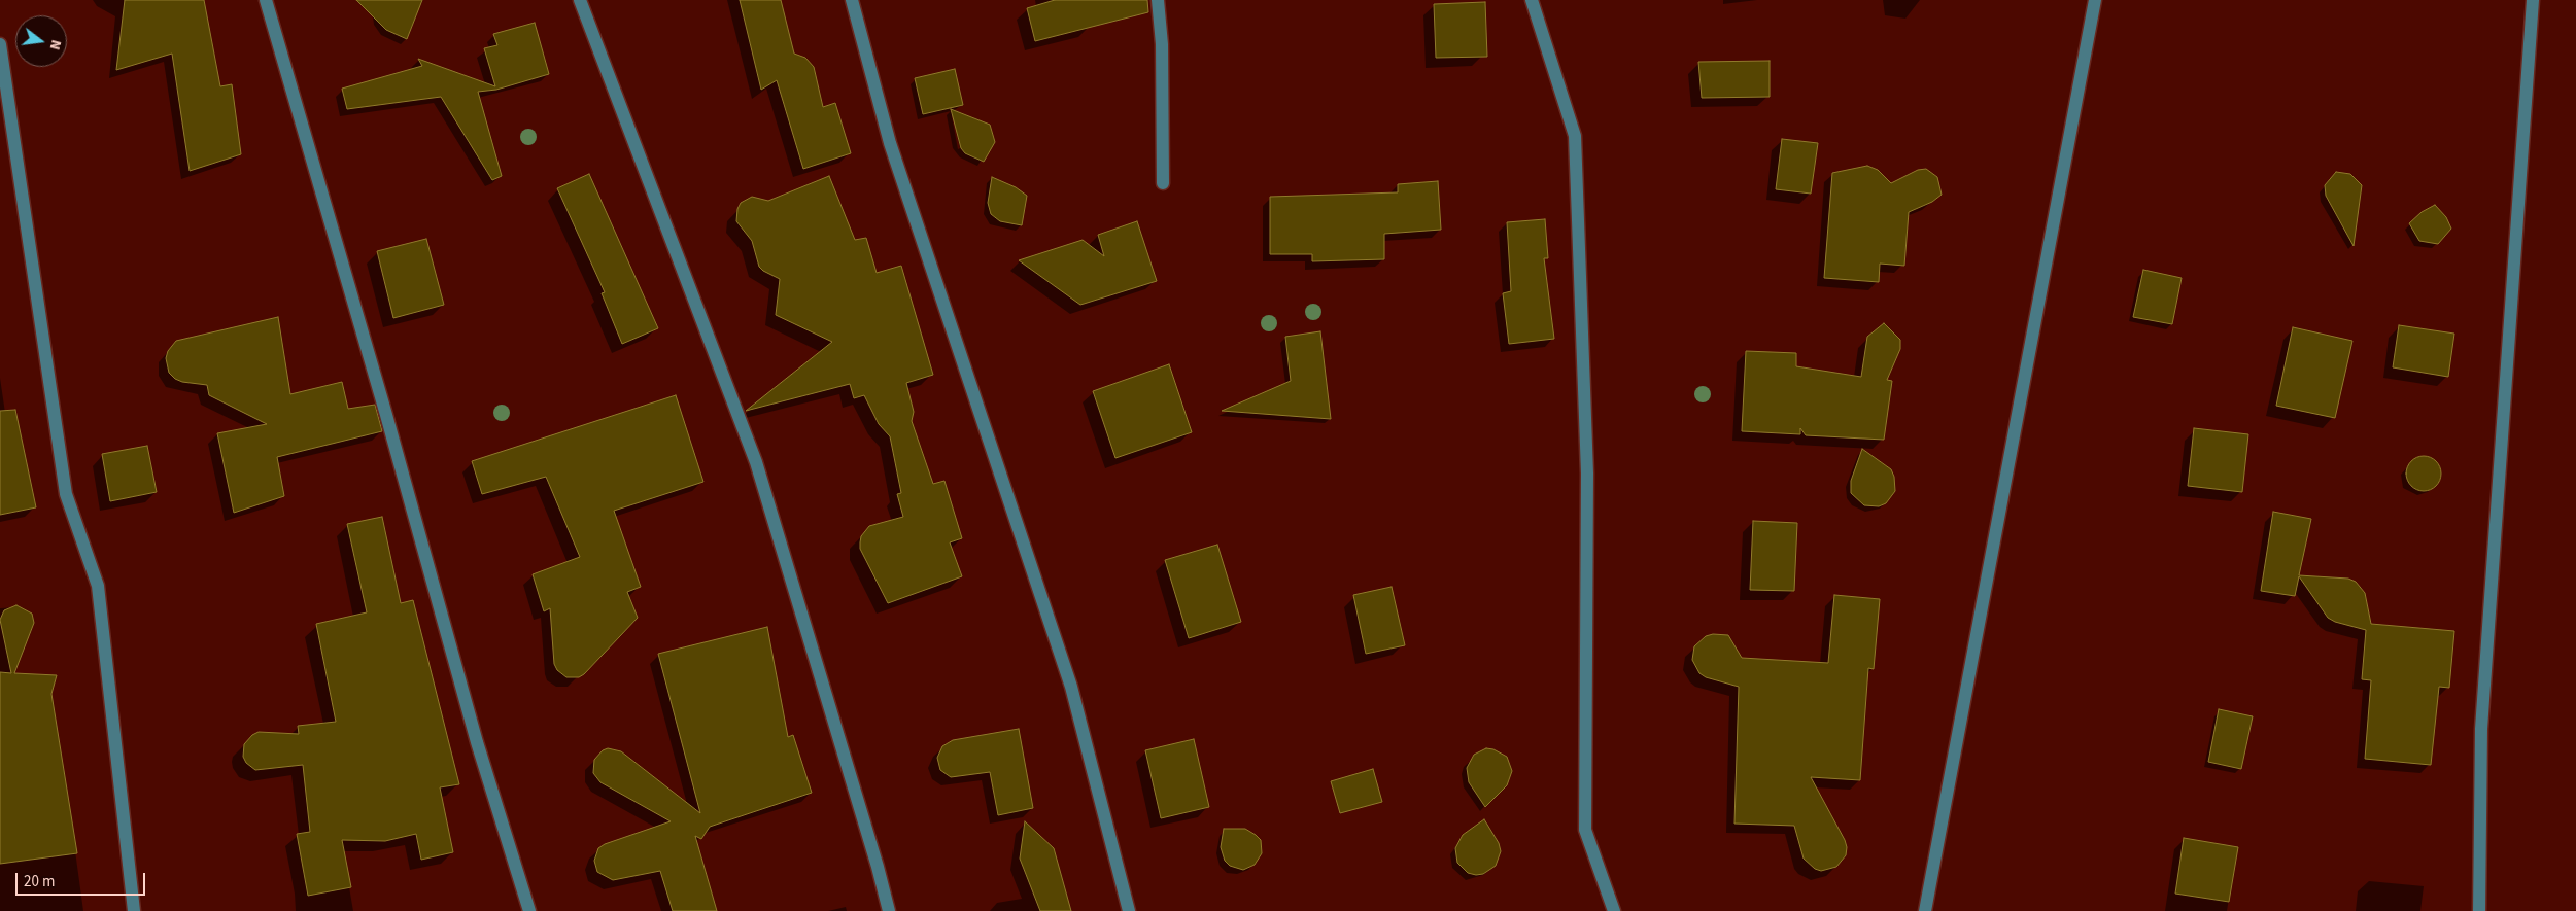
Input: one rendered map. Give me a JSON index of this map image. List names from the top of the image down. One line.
{"scale_bar":"20 m","north":"right"}
